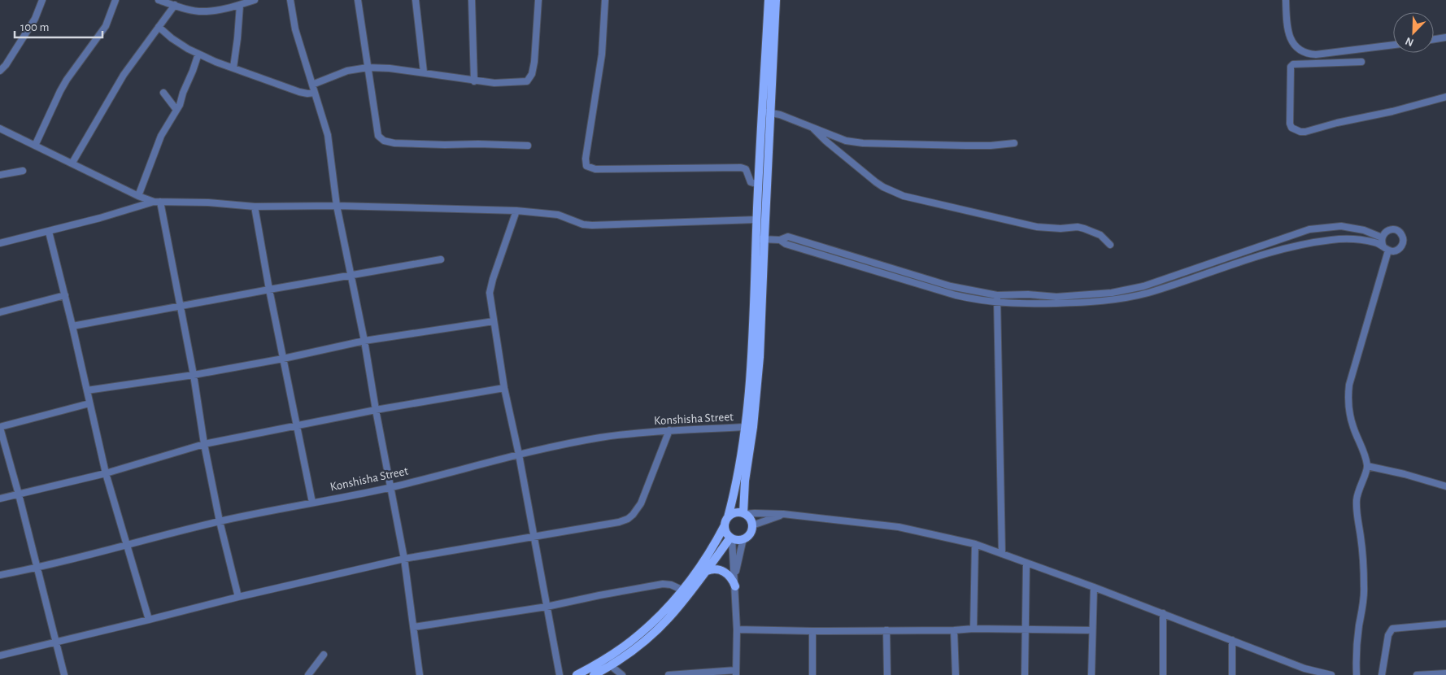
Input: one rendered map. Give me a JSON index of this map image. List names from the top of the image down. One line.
{"streets":{"street":["Konshisha Street"]},"scale_bar":"100 m","north":"bottom left"}
